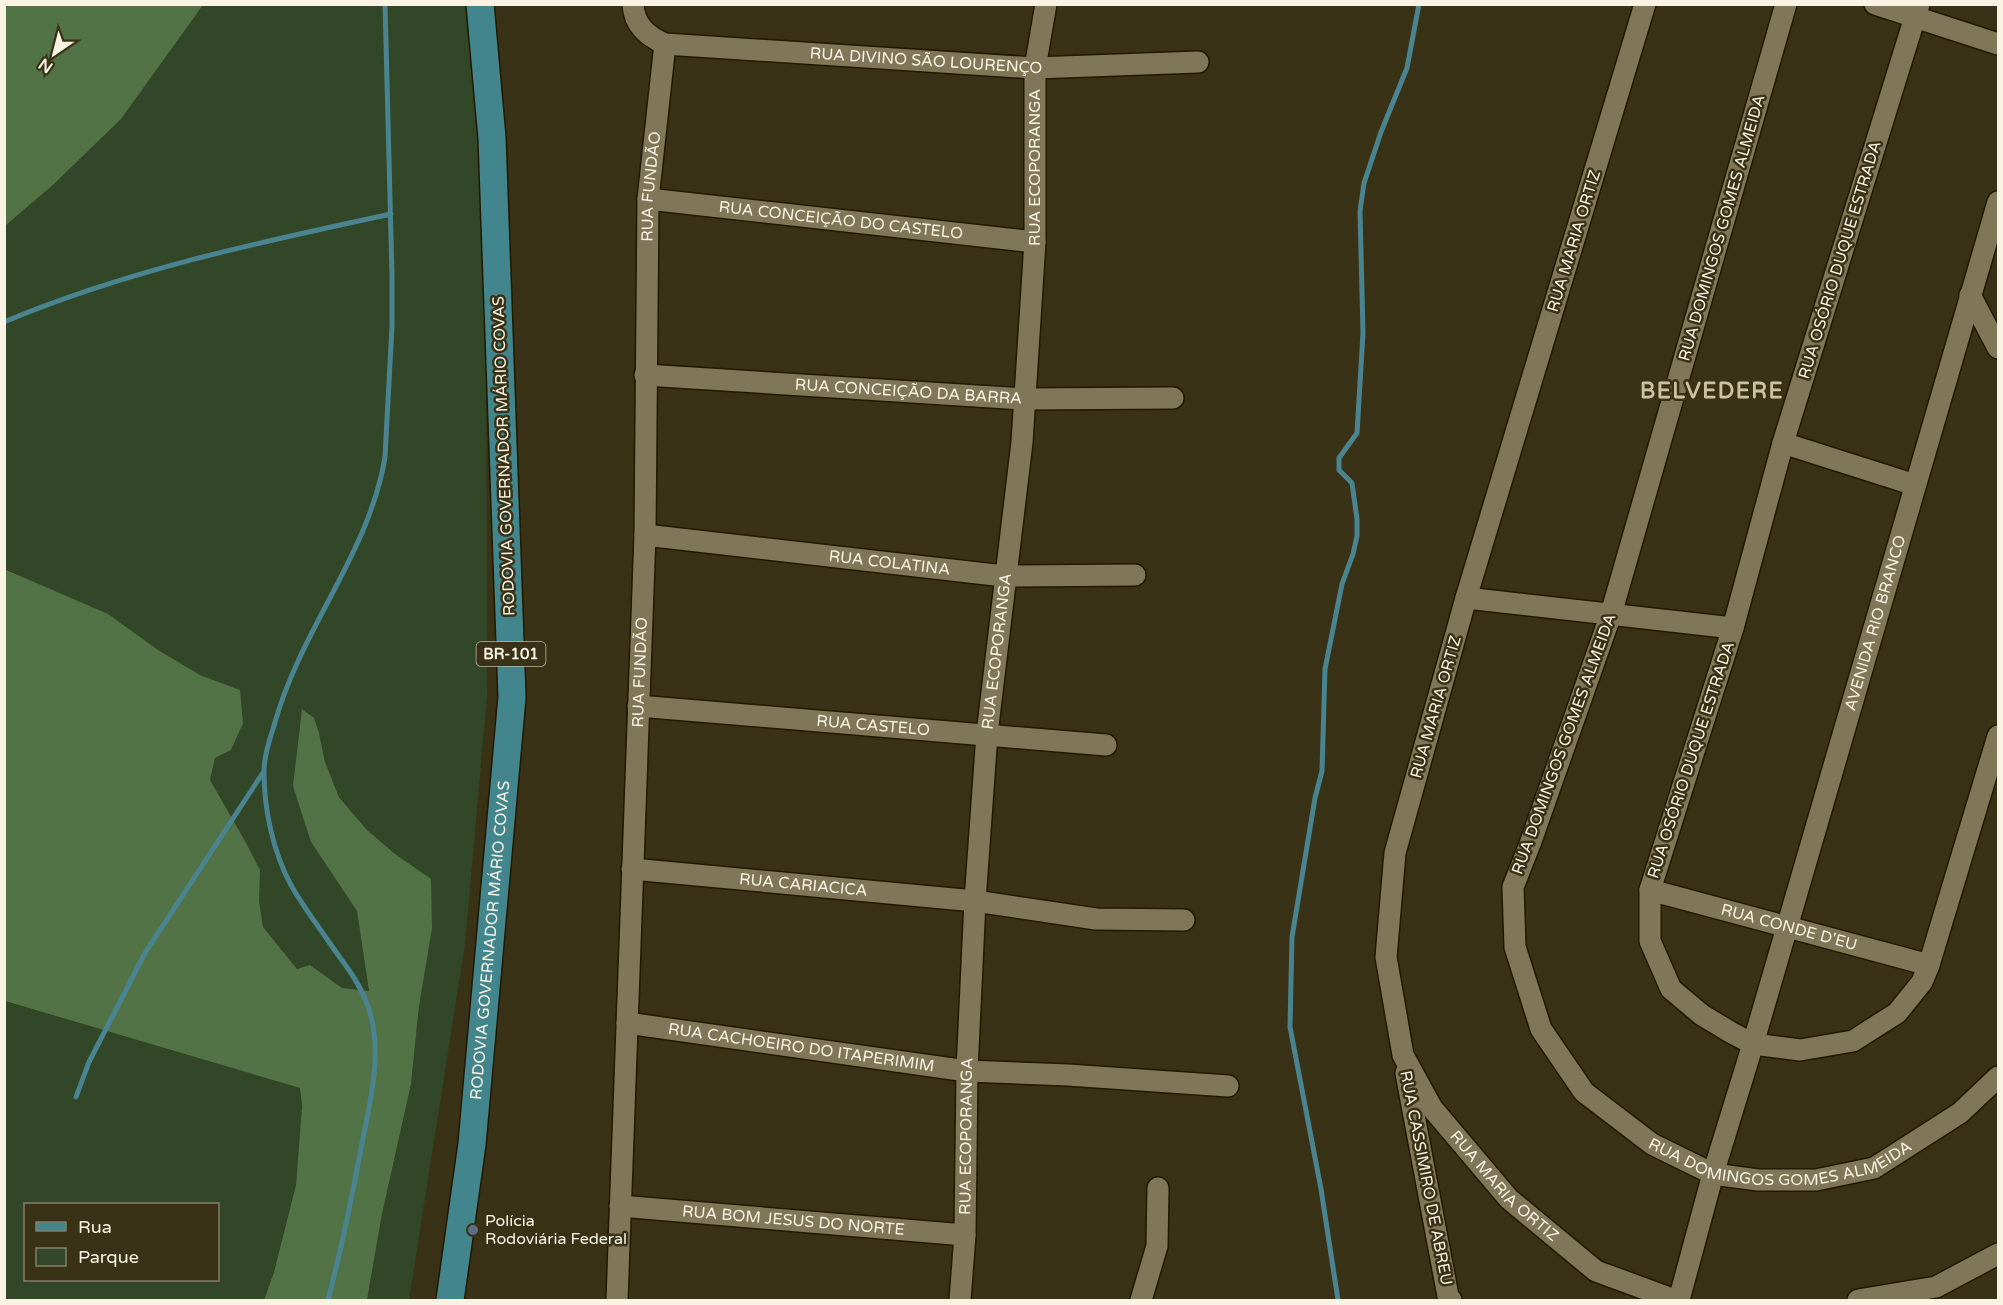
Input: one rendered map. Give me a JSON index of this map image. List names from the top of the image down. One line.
{"streets":{"main road":["RODOVIA GOVERNADOR MÁRIO COVAS","BR-101"],"street":["RUA DIVINO SÃO LOURENÇO","RUA ECOPORANGA","RUA FUNDÃO","RUA CONCEIÇÃO DO CASTELO","RUA DOMINGOS GOMES ALMEIDA","RUA MARIA ORTIZ","RUA OSÓRIO DUQUE ESTRADA","RUA CONCEIÇÃO DA BARRA","RUA COLATINA","AVENIDA RIO BRANCO","RUA CASTELO","RUA CARIACICA","RUA CONDE D'EU","RUA CACHOEIRO DO ITAPERIMIM","RUA CASSIMIRO DE ABREU","RUA BOM JESUS DO NORTE"]},"crossings":[["RUA DIVINO SÃO LOURENÇO","RUA ECOPORANGA"],["RUA DIVINO SÃO LOURENÇO","RUA FUNDÃO"],["RUA ECOPORANGA","RUA CONCEIÇÃO DO CASTELO"],["RUA ECOPORANGA","RUA CONCEIÇÃO DA BARRA"],["RUA ECOPORANGA","RUA COLATINA"],["RUA ECOPORANGA","RUA CASTELO"],["RUA ECOPORANGA","RUA CARIACICA"],["RUA ECOPORANGA","RUA CACHOEIRO DO ITAPERIMIM"],["RUA ECOPORANGA","RUA BOM JESUS DO NORTE"],["RUA FUNDÃO","RUA CONCEIÇÃO DO CASTELO"],["RUA FUNDÃO","RUA CONCEIÇÃO DA BARRA"],["RUA FUNDÃO","RUA COLATINA"],["RUA FUNDÃO","RUA CASTELO"],["RUA FUNDÃO","RUA CARIACICA"],["RUA FUNDÃO","RUA CACHOEIRO DO ITAPERIMIM"],["RUA FUNDÃO","RUA BOM JESUS DO NORTE"],["RUA DOMINGOS GOMES ALMEIDA","AVENIDA RIO BRANCO"],["RUA MARIA ORTIZ","AVENIDA RIO BRANCO"],["RUA MARIA ORTIZ","RUA CASSIMIRO DE ABREU"],["RUA OSÓRIO DUQUE ESTRADA","AVENIDA RIO BRANCO"],["RUA OSÓRIO DUQUE ESTRADA","RUA CONDE D'EU"],["AVENIDA RIO BRANCO","RUA CONDE D'EU"]],"districts":["BELVEDERE"],"places":["Polícia Rodoviária Federal"],"legend":["Rua","Parque"],"north":"bottom left"}
